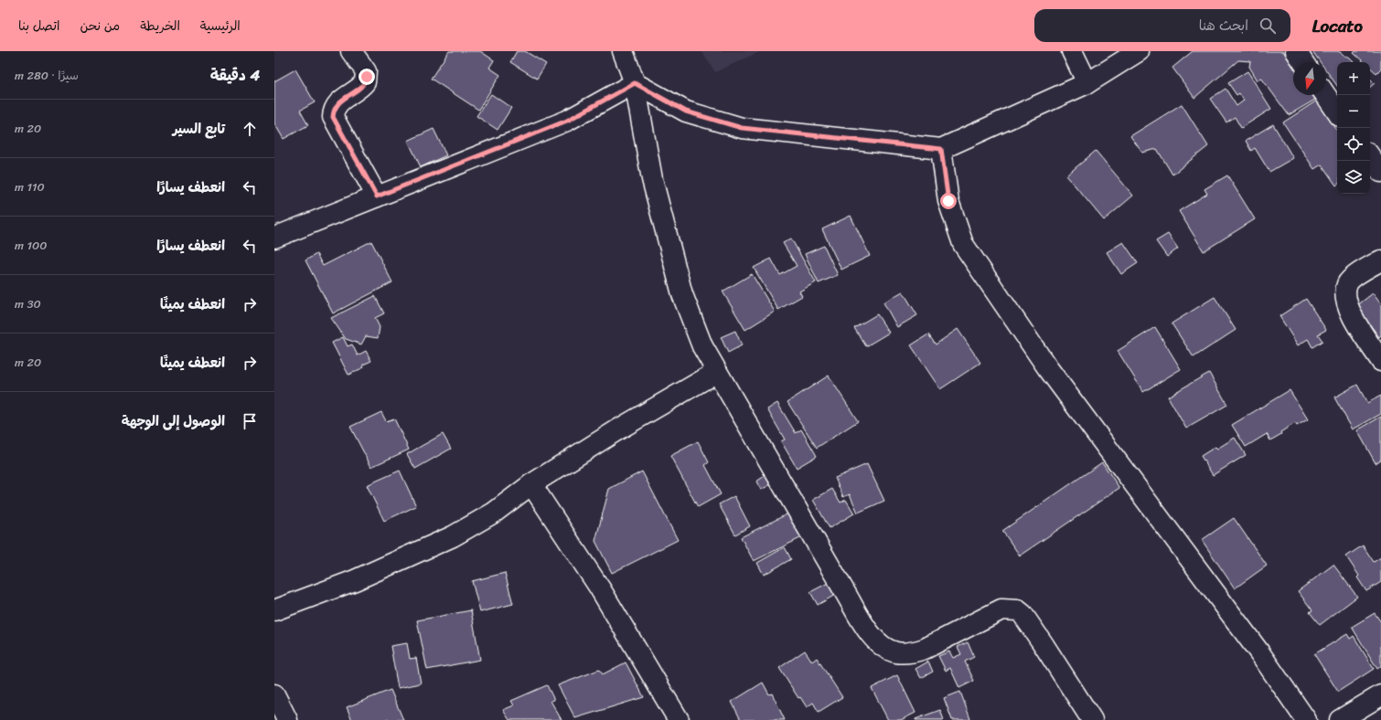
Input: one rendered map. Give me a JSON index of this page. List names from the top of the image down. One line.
{"north":"bottom","page":{"header":"Locato","search":"ابحث هنا","nav":["الرئيسية","الخريطة","من نحن","اتصل بنا"],"heading":["4 دقيقة","سيرًا · 280 m"],"map_buttons":["+","−"],"list":[["تابع السير","20 m"],["انعطف يسارًا","110 m"],["انعطف يسارًا","100 m"],["انعطف يمينًا","30 m"],["انعطف يمينًا","20 m"],"الوصول إلى الوجهة"]}}
